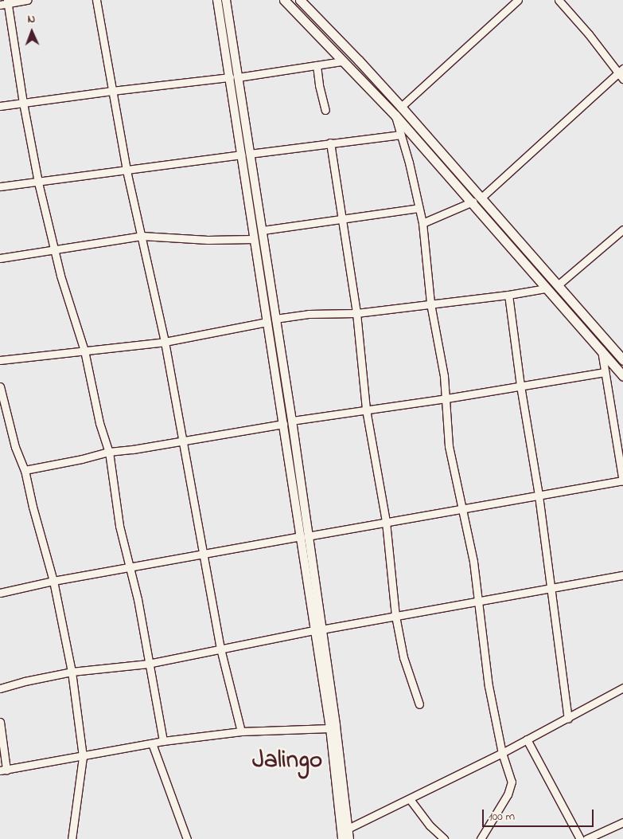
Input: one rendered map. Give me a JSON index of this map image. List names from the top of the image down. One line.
{"districts":["Jalingo"],"scale_bar":"100 m","north":"top"}
